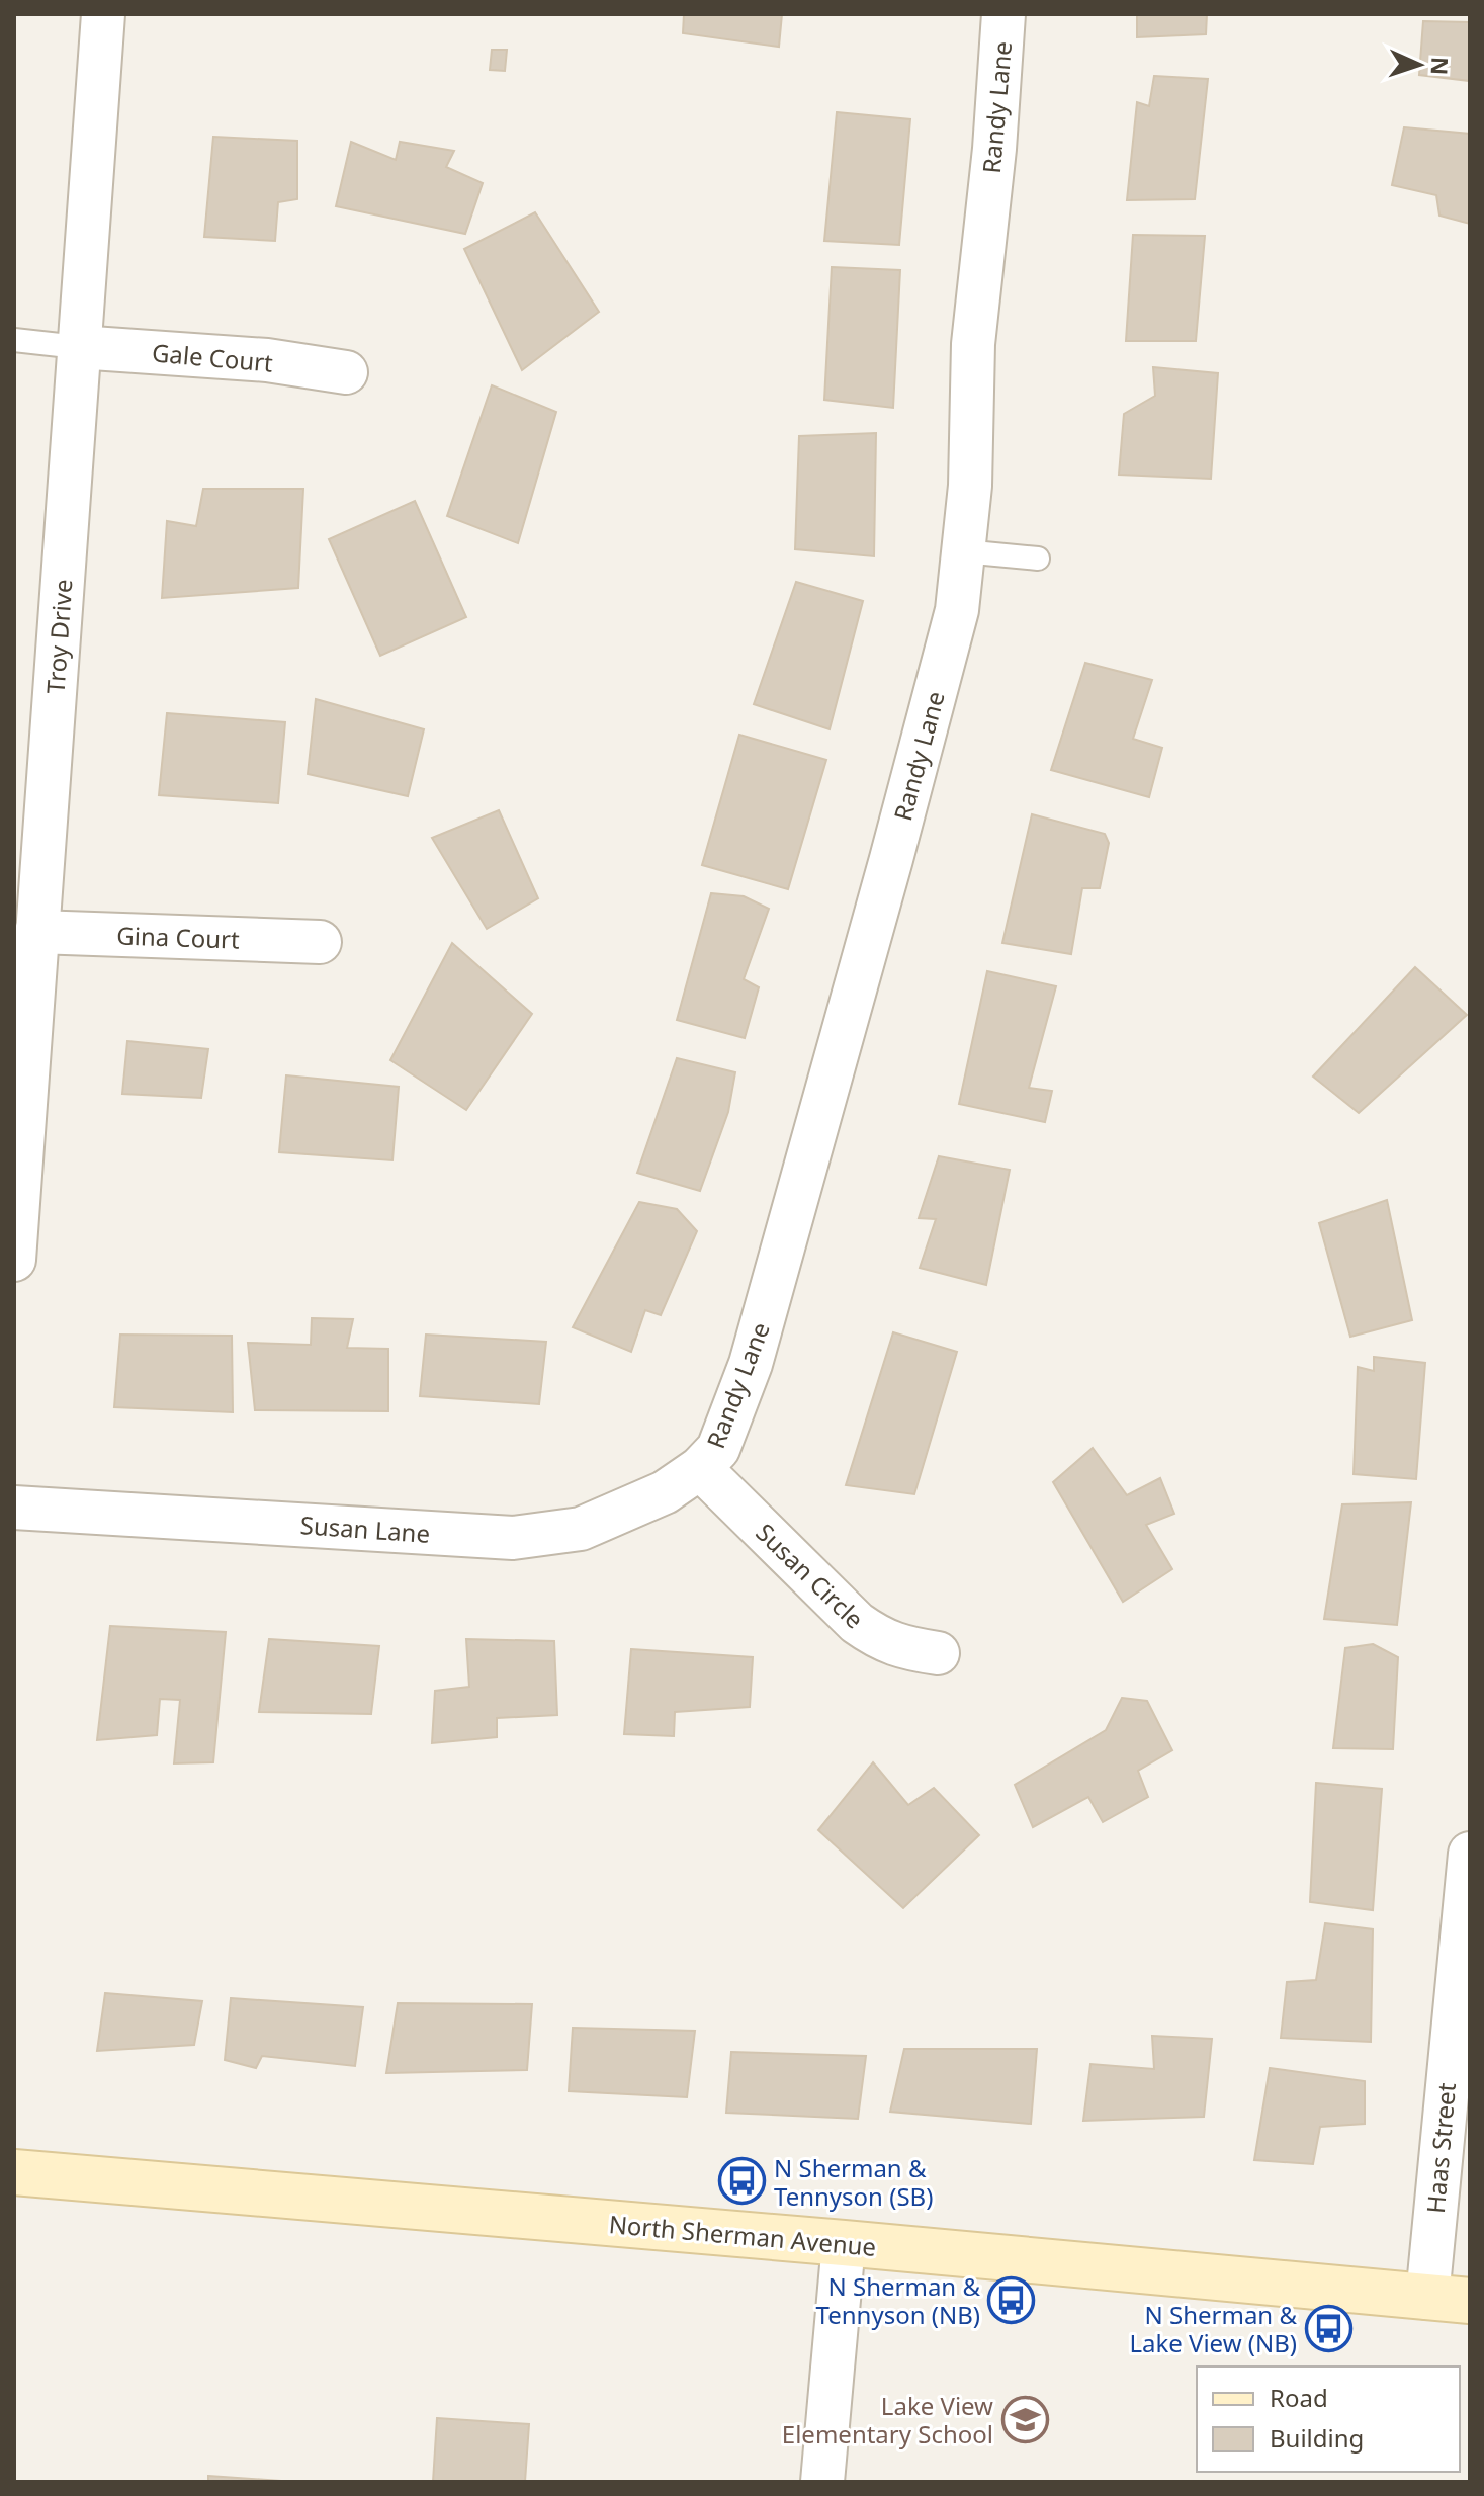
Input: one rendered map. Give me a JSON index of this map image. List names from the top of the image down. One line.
{"streets":{"street":["Randy Lane","Gale Court","Troy Drive","Gina Court","Susan Lane","Susan Circle","Haas Street","North Sherman Avenue"]},"crossings":[["Randy Lane","Susan Lane"],["Randy Lane","Susan Circle"],["Gale Court","Troy Drive"],["Troy Drive","Gina Court"],["Susan Lane","Susan Circle"],["Haas Street","North Sherman Avenue"]],"places":{"bus stop":["N Sherman & Tennyson (SB)","N Sherman & Tennyson (NB)","N Sherman & Lake View (NB)"],"school or university":["Lake View Elementary School"]},"legend":["Road","Building"],"north":"right"}
